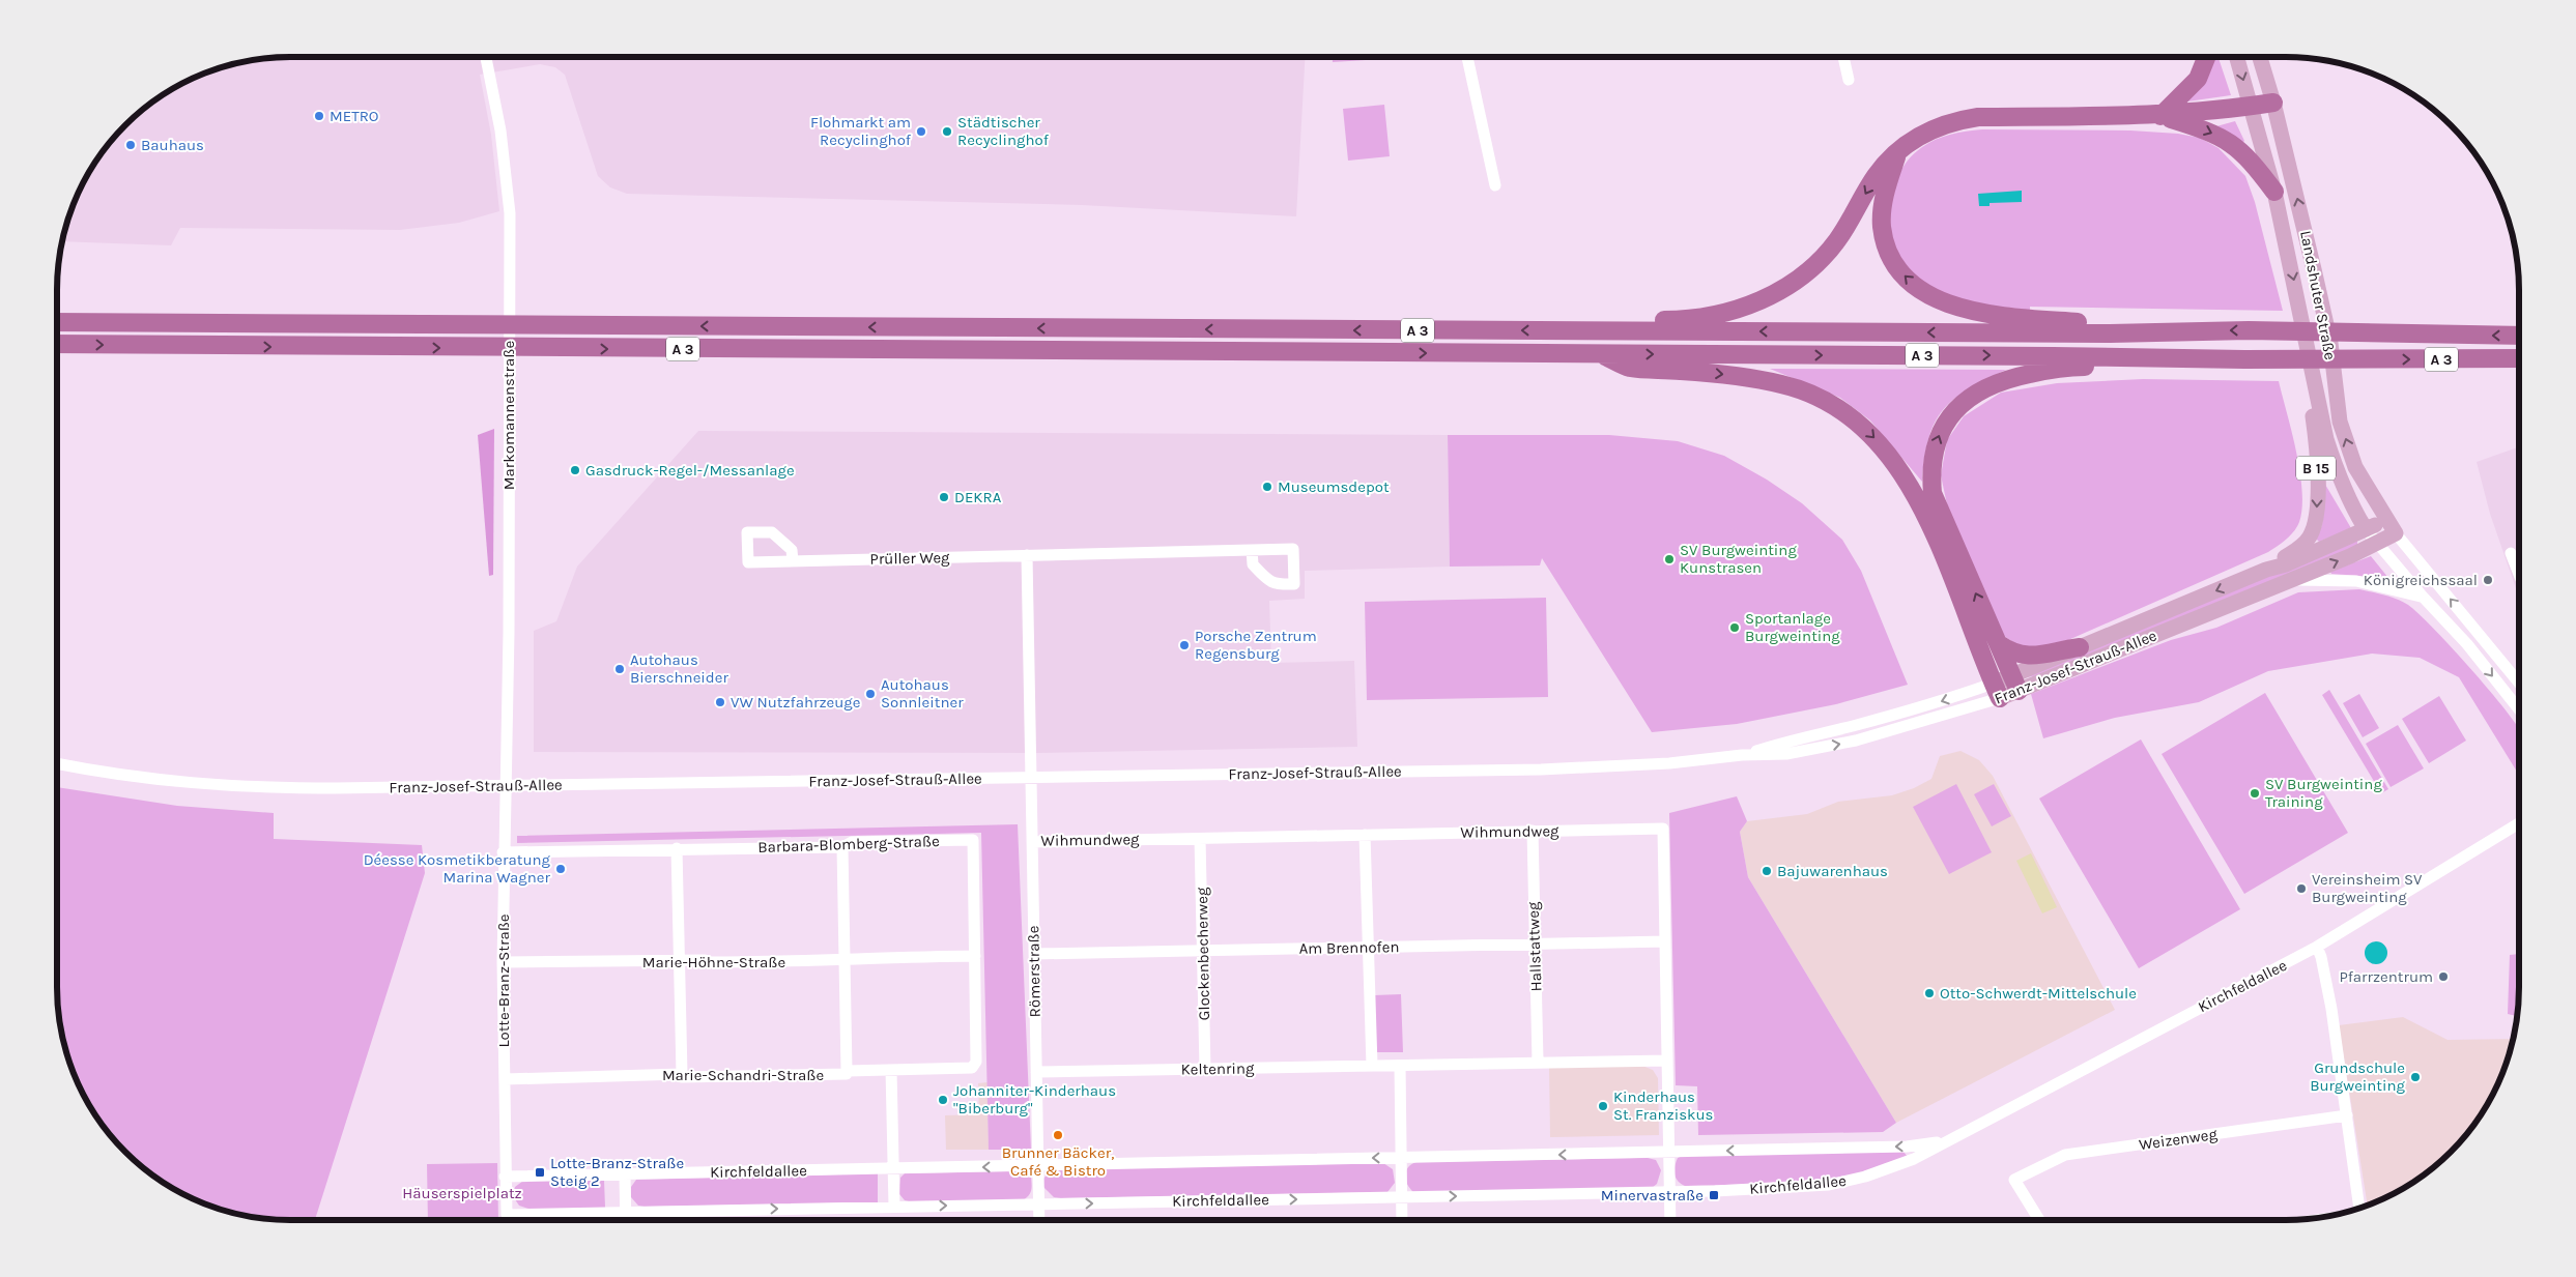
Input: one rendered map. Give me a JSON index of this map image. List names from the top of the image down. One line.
{"streets":{"highway":["A 3"],"main road":["Landshuter Straße","B 15","Franz-Josef-Strauß-Allee"],"street":["Markomannenstraße","Prüller Weg","Wihmundweg","Barbara-Blomberg-Straße","Hallstattweg","Am Brennofen","Glockenbecherweg","Marie-Höhne-Straße","Römerstraße","Lotte-Branz-Straße","Kirchfeldallee","Keltenring","Marie-Schandri-Straße","Weizenweg"]},"crossings":[["Landshuter Straße","A 3"],["Landshuter Straße","B 15"],["Landshuter Straße","Franz-Josef-Strauß-Allee"],["A 3","Franz-Josef-Strauß-Allee"],["Markomannenstraße","Franz-Josef-Strauß-Allee"],["Markomannenstraße","Lotte-Branz-Straße"],["B 15","Franz-Josef-Strauß-Allee"],["Franz-Josef-Strauß-Allee","Römerstraße"],["Franz-Josef-Strauß-Allee","Lotte-Branz-Straße"],["Wihmundweg","Hallstattweg"],["Wihmundweg","Am Brennofen"],["Wihmundweg","Glockenbecherweg"],["Wihmundweg","Römerstraße"],["Wihmundweg","Kirchfeldallee"],["Wihmundweg","Keltenring"],["Barbara-Blomberg-Straße","Marie-Höhne-Straße"],["Barbara-Blomberg-Straße","Lotte-Branz-Straße"],["Barbara-Blomberg-Straße","Marie-Schandri-Straße"],["Hallstattweg","Am Brennofen"],["Hallstattweg","Keltenring"],["Am Brennofen","Glockenbecherweg"],["Am Brennofen","Römerstraße"],["Glockenbecherweg","Keltenring"],["Marie-Höhne-Straße","Lotte-Branz-Straße"],["Römerstraße","Kirchfeldallee"],["Römerstraße","Keltenring"],["Lotte-Branz-Straße","Kirchfeldallee"],["Lotte-Branz-Straße","Marie-Schandri-Straße"]],"parks":["Häuserspielplatz"],"places":{"other":["METRO","Flohmarkt am Recyclinghof","Städtischer Recyclinghof","Bauhaus","Gasdruck-Regel-/Messanlage","Museumsdepot","DEKRA","SV Burgweinting Kunstrasen","Königreichssaal","Sportanlage Burgweinting","Porsche Zentrum Regensburg","Autohaus Bierschneider","Autohaus Sonnleitner","VW Nutzfahrzeuge","SV Burgweinting Training","Déesse Kosmetikberatung Marina Wagner","Bajuwarenhaus","Vereinsheim SV Burgweinting","Pfarrzentrum","Otto-Schwerdt-Mittelschule","Grundschule Burgweinting","Johanniter-Kinderhaus \"Biberburg\"","Kinderhaus St. Franziskus","Brunner Bäcker, Café & Bistro"],"transit":["Lotte-Branz-Straße Steig 2","Minervastraße"]}}
